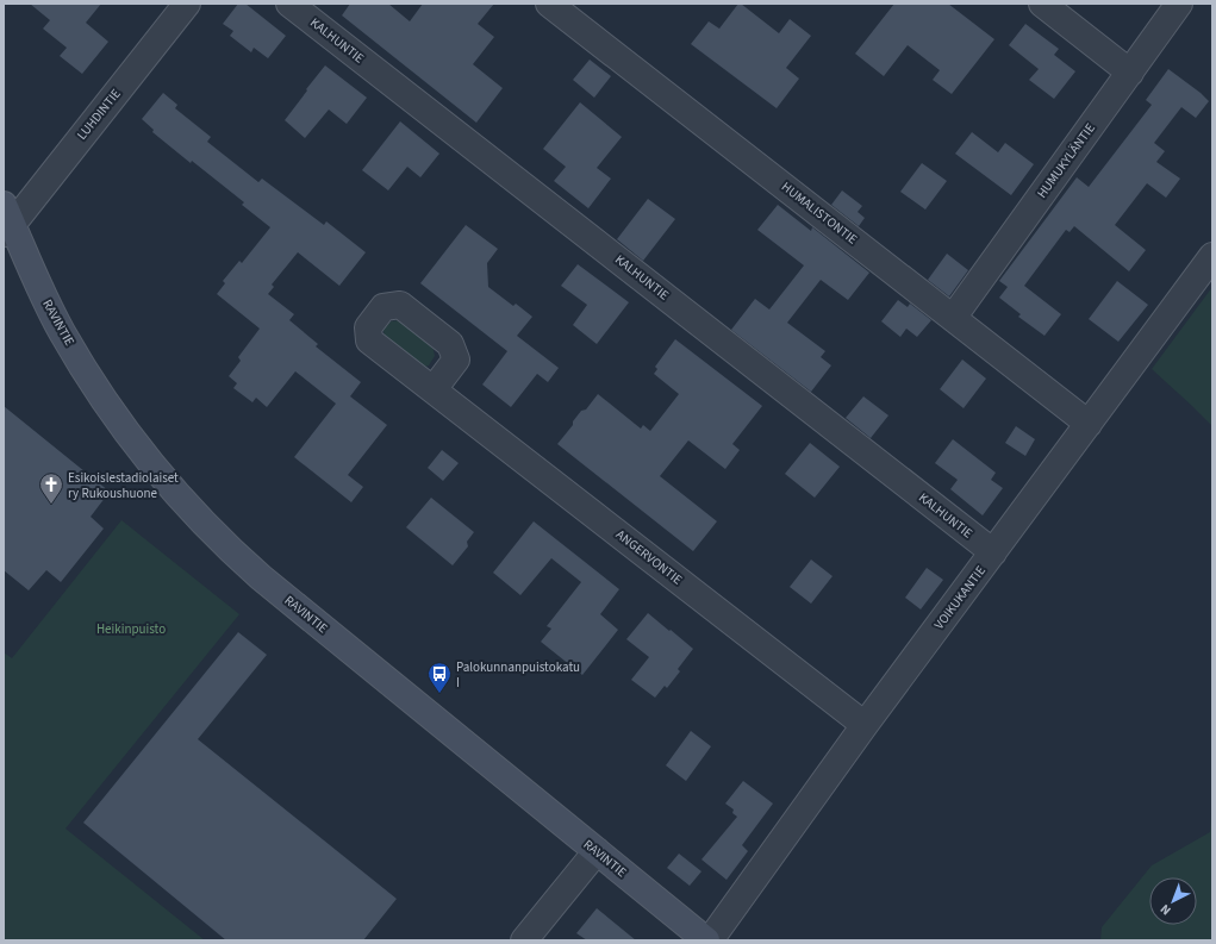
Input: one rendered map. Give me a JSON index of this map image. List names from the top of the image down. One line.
{"streets":{"main road":["RAVINTIE"],"street":["KALHUNTIE","LUHDINTIE","HUMUKYLÄNTIE","HUMALISTONTIE","ANGERVONTIE","VOIKUKANTIE"]},"crossings":[["KALHUNTIE","VOIKUKANTIE"],["LUHDINTIE","RAVINTIE"],["HUMUKYLÄNTIE","HUMALISTONTIE"],["HUMALISTONTIE","VOIKUKANTIE"],["RAVINTIE","VOIKUKANTIE"],["ANGERVONTIE","VOIKUKANTIE"]],"parks":["Heikinpuisto"],"places":{"church":["Esikoislestadiolaiset ry Rukoushuone"],"bus stop":["Palokunnanpuistokatu I"]},"north":"bottom left"}
